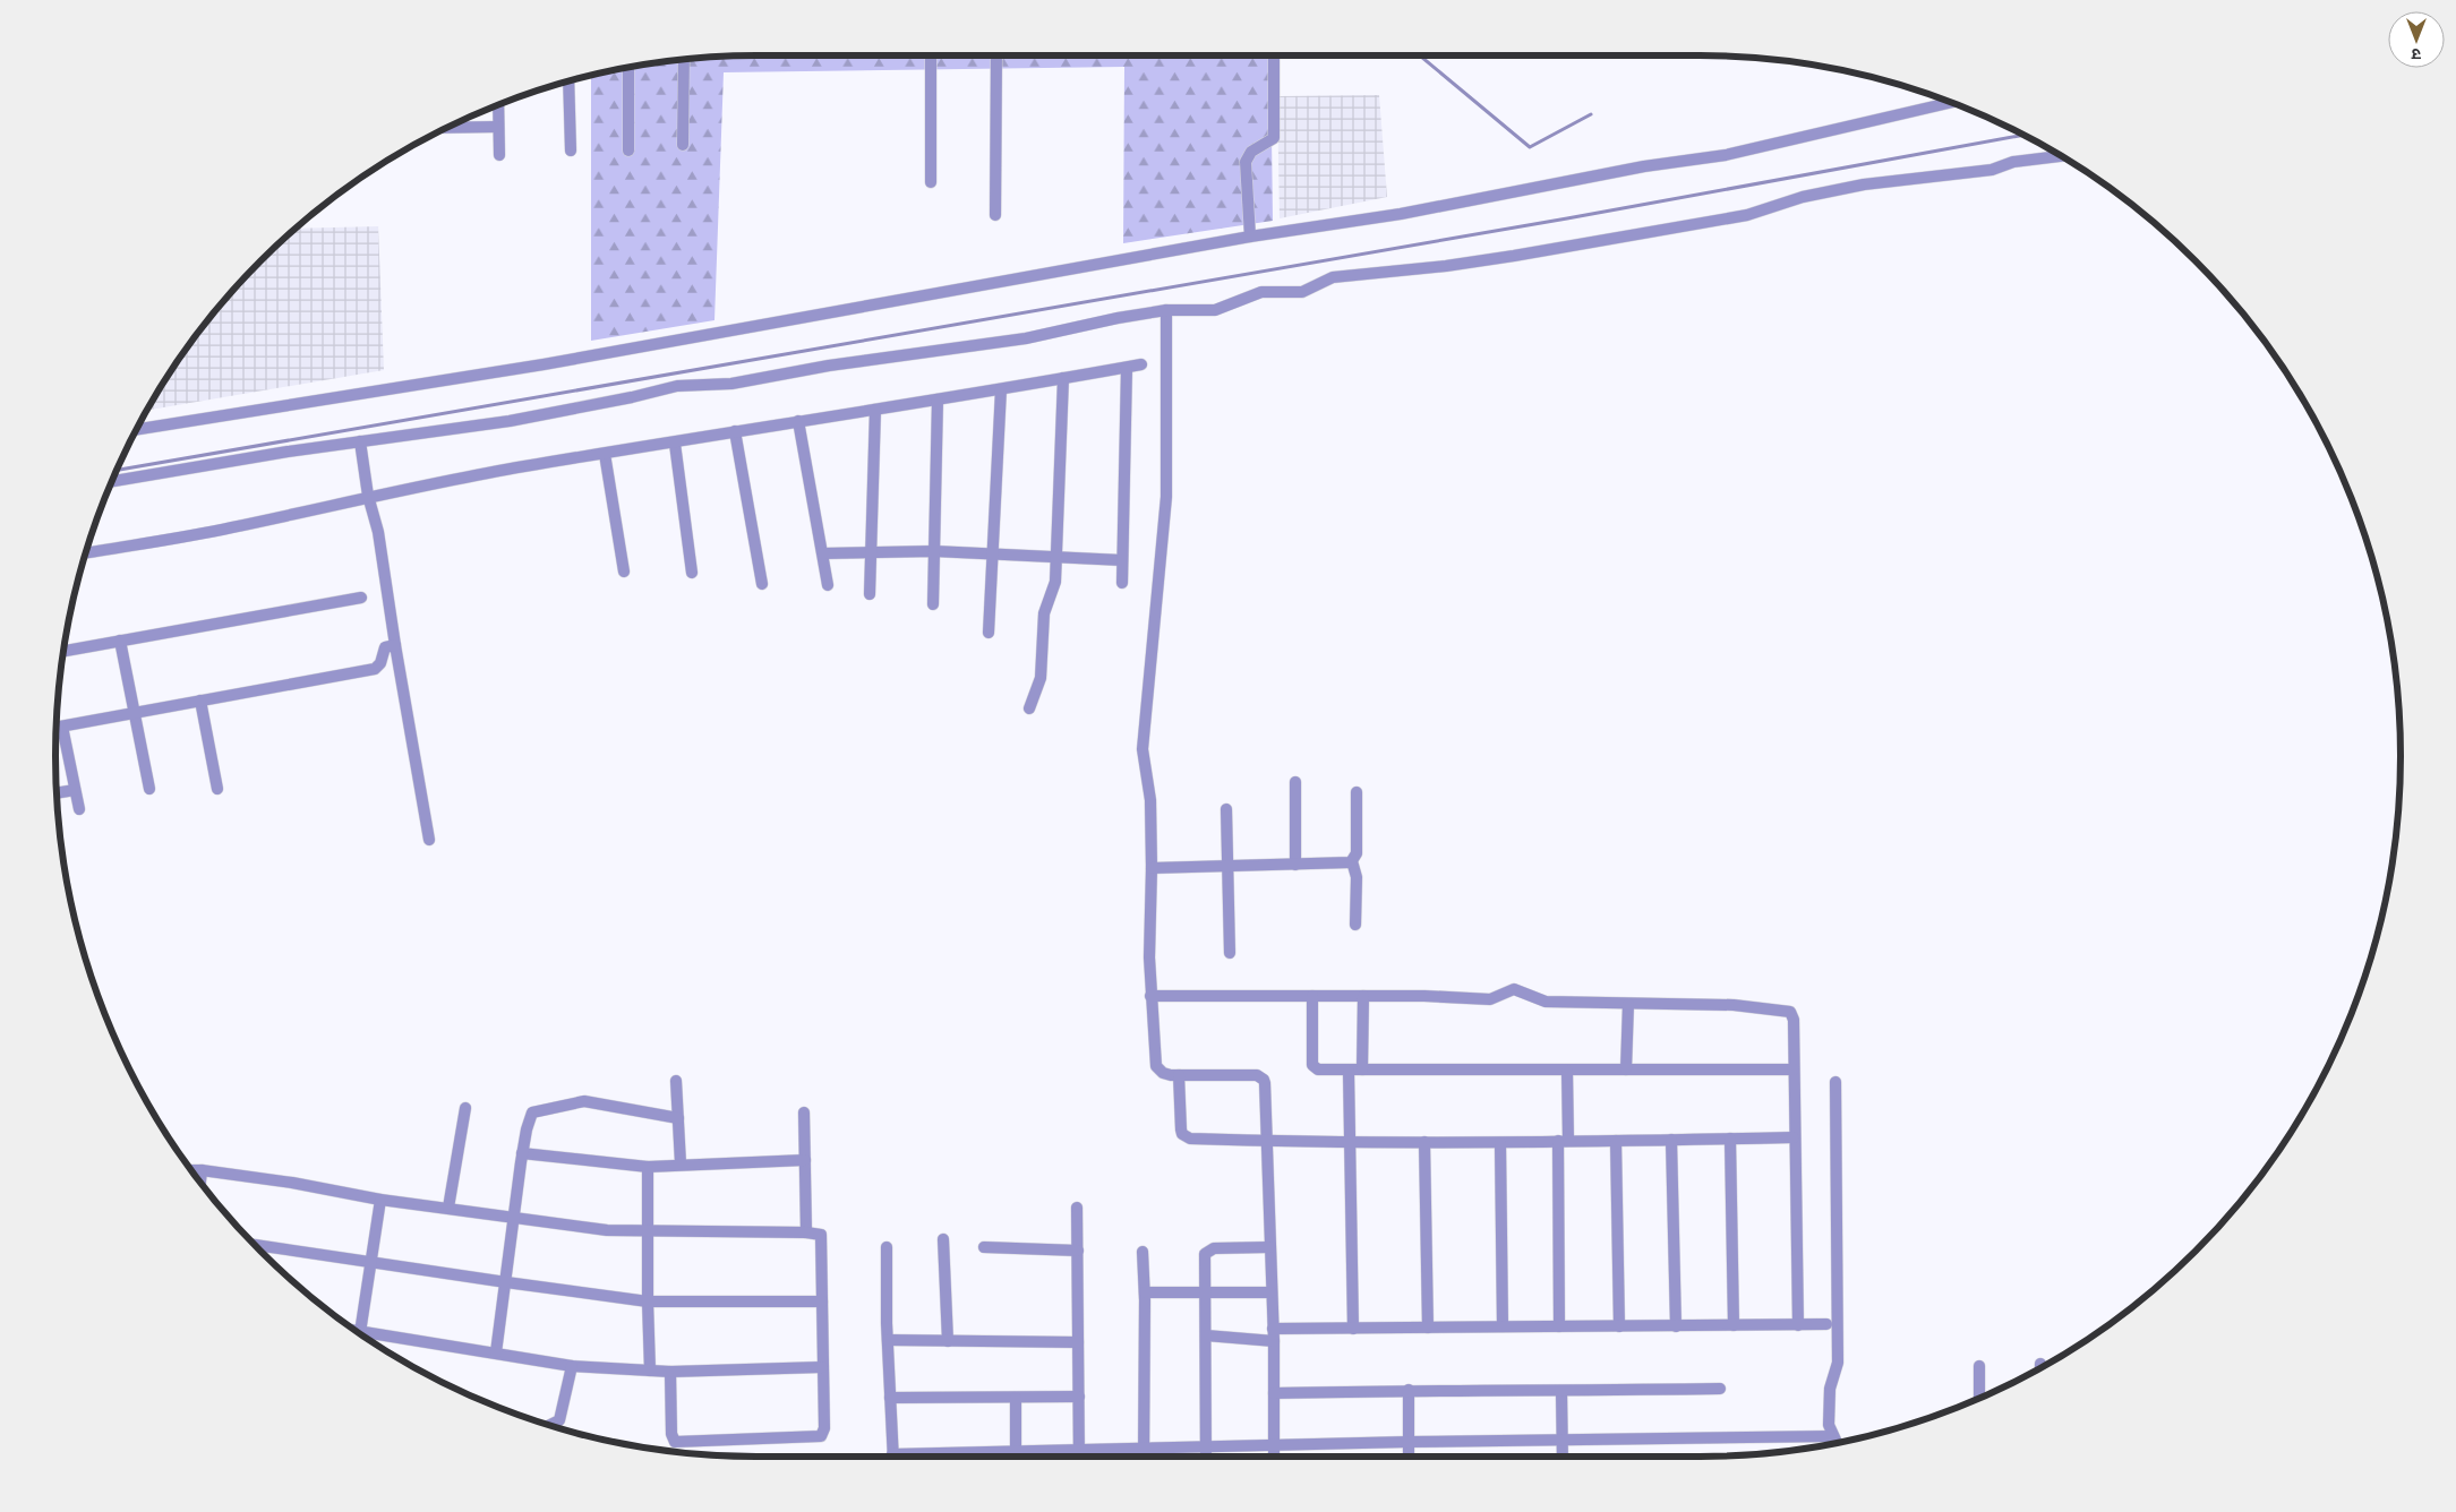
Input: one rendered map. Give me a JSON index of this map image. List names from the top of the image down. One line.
{"north":"bottom"}
